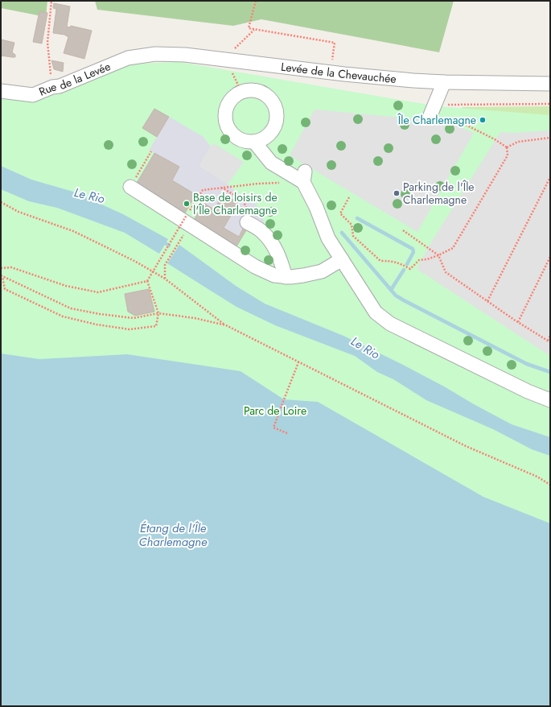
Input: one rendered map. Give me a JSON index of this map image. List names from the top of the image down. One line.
{"streets":{"street":["Levée de la Chevauchée","Rue de la Levée"]},"crossings":[["Levée de la Chevauchée","Rue de la Levée"]],"water":["Le Rio","Étang de l'Île Charlemagne"],"parks":["Parc de Loire"],"places":["Île Charlemagne","Parking de l'Île Charlemagne","Base de loisirs de l'Île Charlemagne"]}
